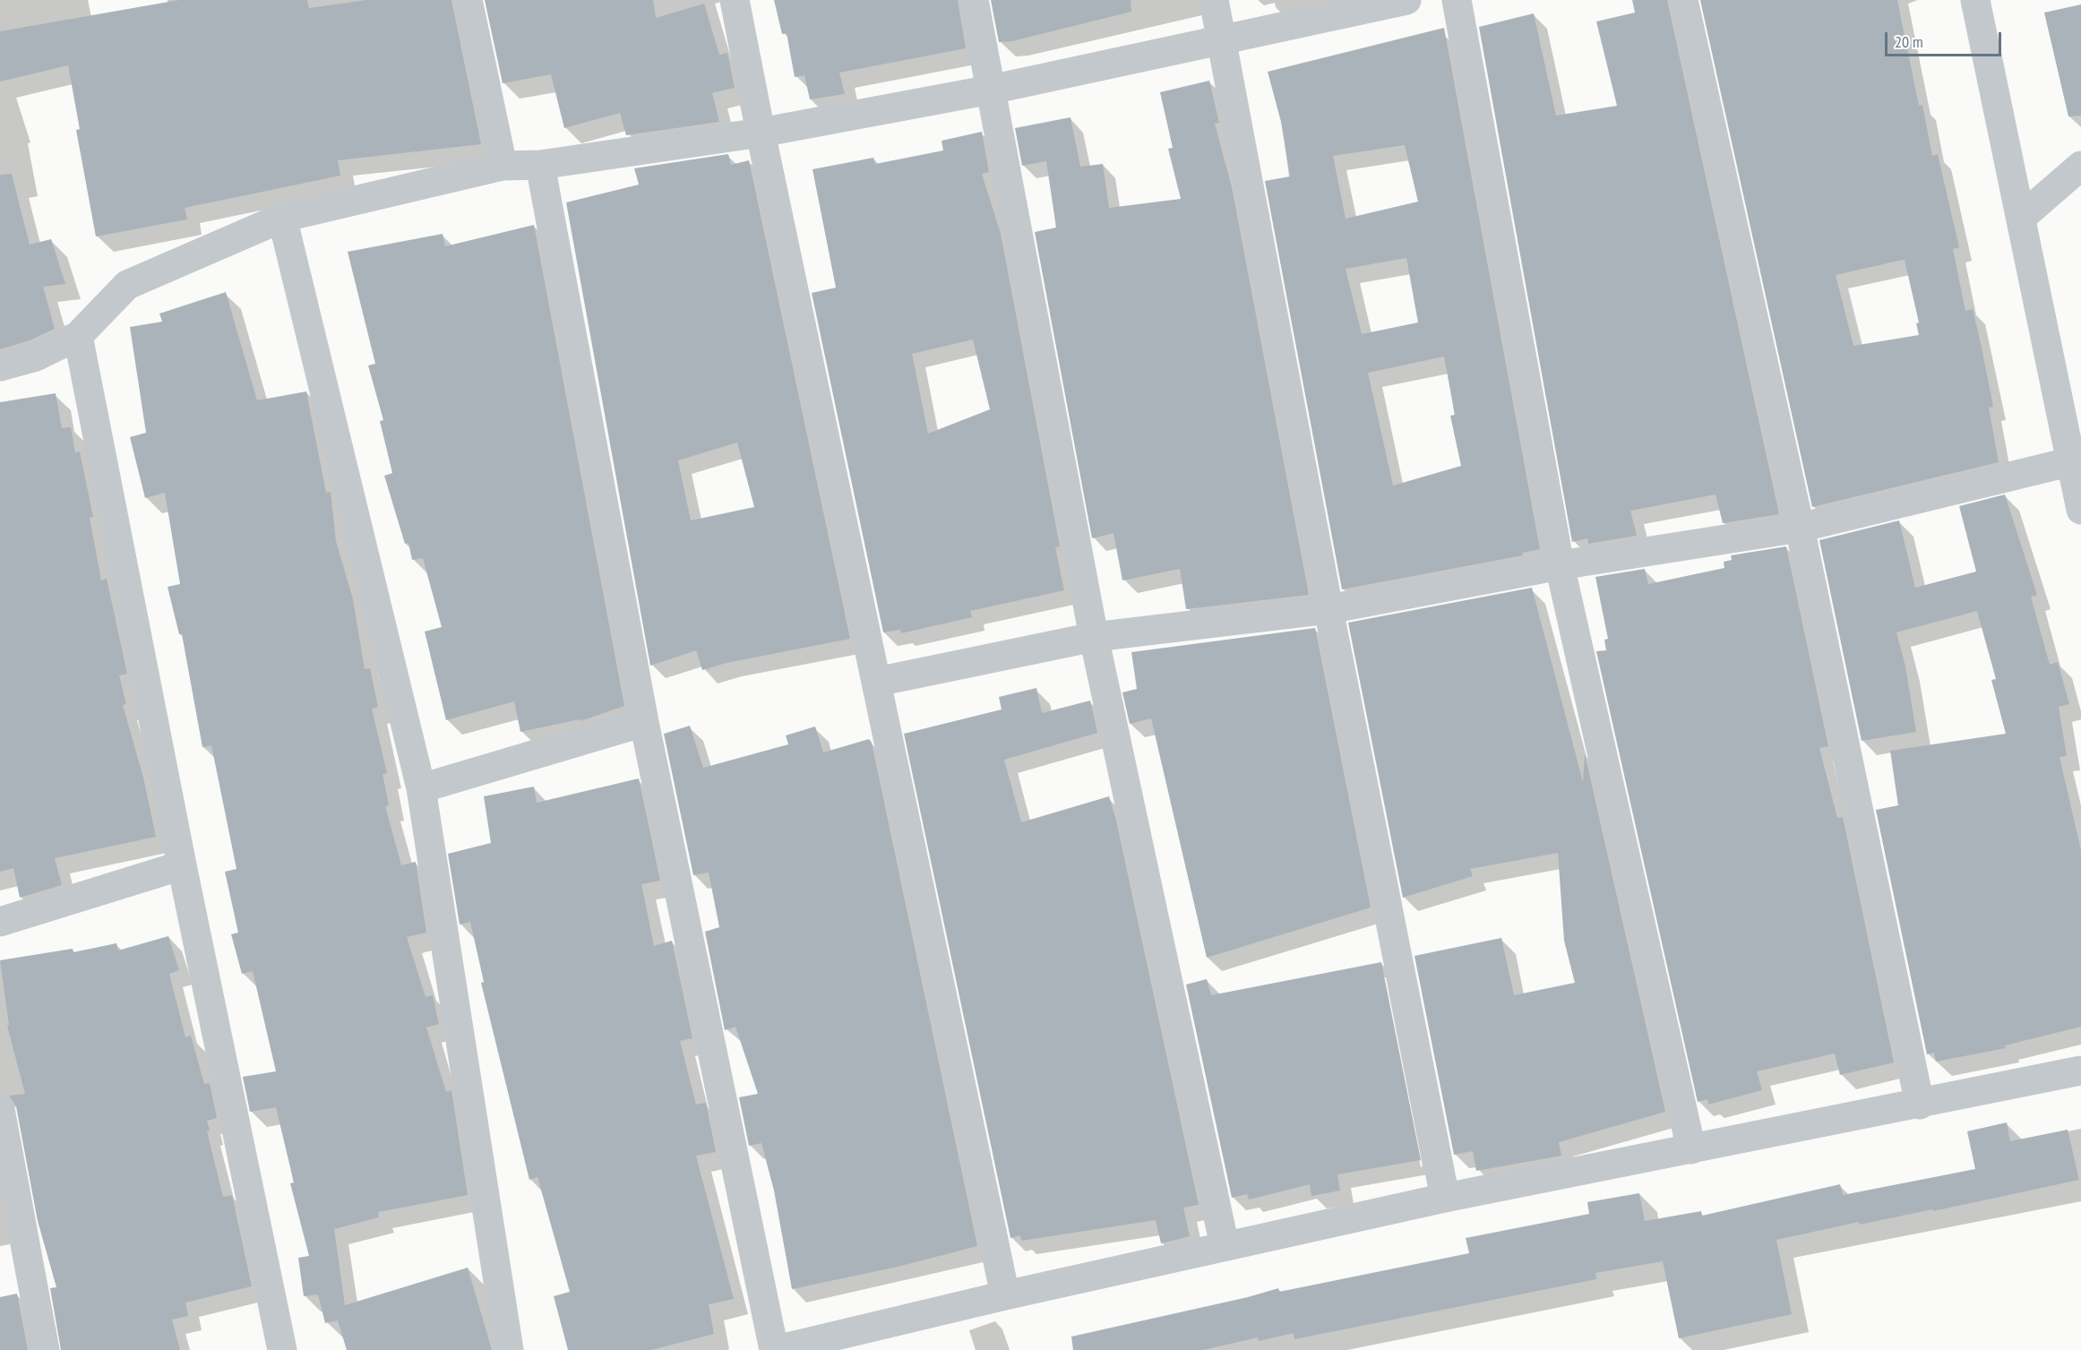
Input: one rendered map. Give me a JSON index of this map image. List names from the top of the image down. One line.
{"scale_bar":"20 m"}
